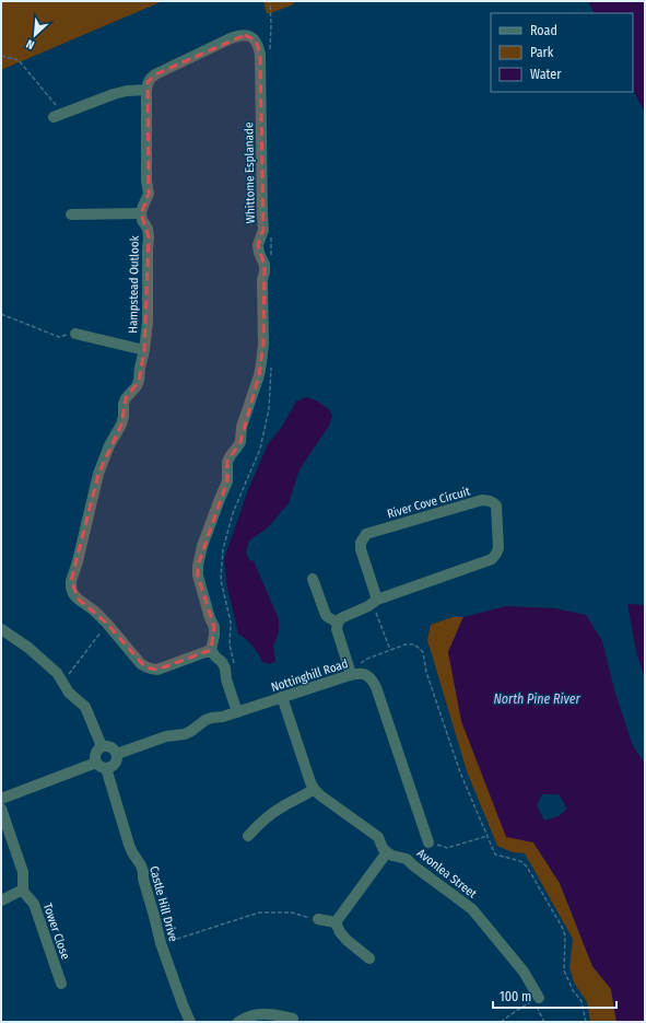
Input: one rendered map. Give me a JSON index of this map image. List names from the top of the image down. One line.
{"streets":{"street":["Whittome Esplanade","Hampstead Outlook","River Cove Circuit","Nottinghill Road","Avonlea Street","Castle Hill Drive","Tower Close"]},"crossings":[["Whittome Esplanade","Hampstead Outlook"],["Nottinghill Road","Castle Hill Drive"]],"water":["North Pine River"],"legend":["Road","Park","Water"],"scale_bar":"100 m","north":"bottom left"}
